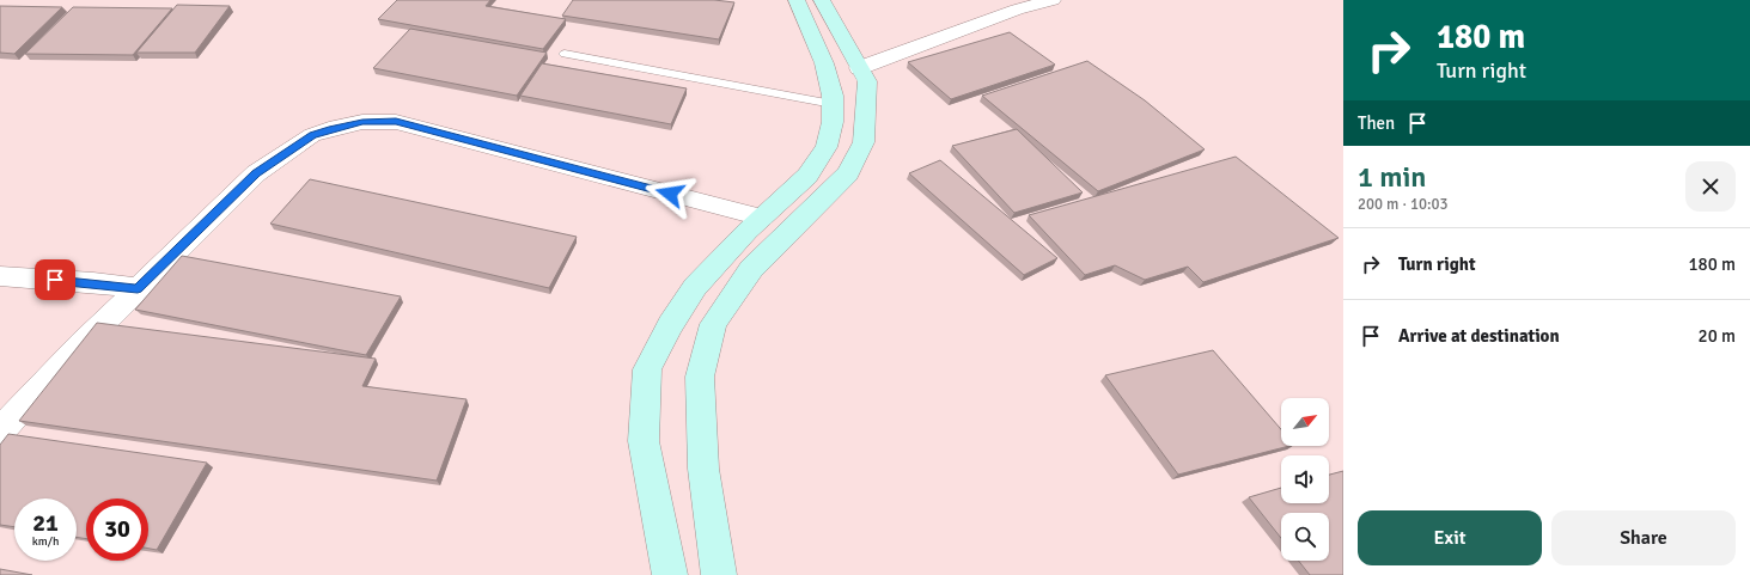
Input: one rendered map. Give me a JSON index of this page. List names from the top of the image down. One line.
{"north":"top right","page":{"turn":["180 m","Turn right"],"then":"Then","heading":["1 min","200 m · 10:03"],"list":[{"name":"Turn right","value":"180 m"},{"name":"Arrive at destination","value":"20 m"}],"speed":"21 km/h","limit":"30","buttons":["Exit","Share"]}}
